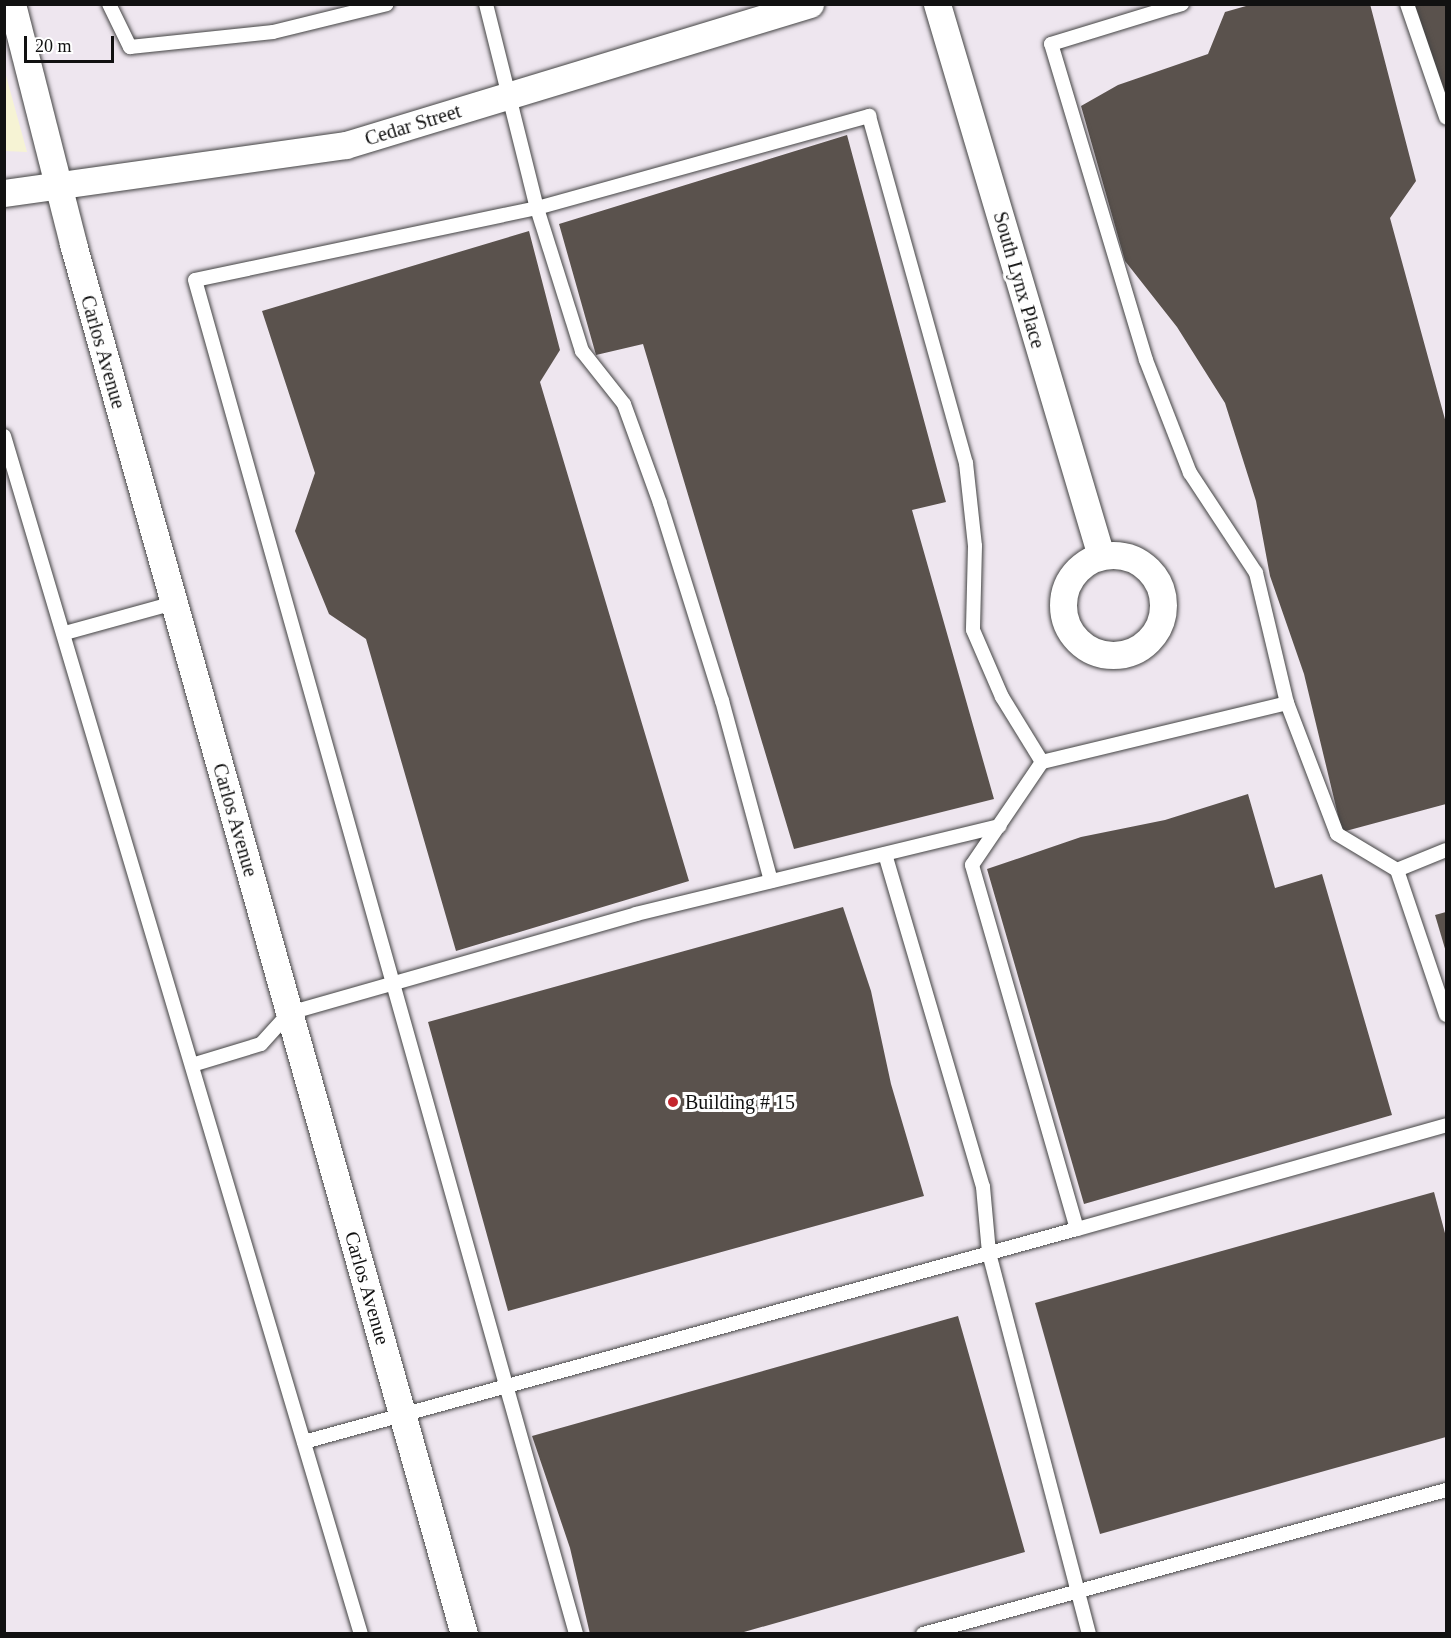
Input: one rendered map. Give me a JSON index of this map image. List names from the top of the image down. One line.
{"streets":{"street":["Cedar Street","South Lynx Place","Carlos Avenue"]},"crossings":[["Cedar Street","Carlos Avenue"]],"places":["Building # 15"],"scale_bar":"20 m"}
